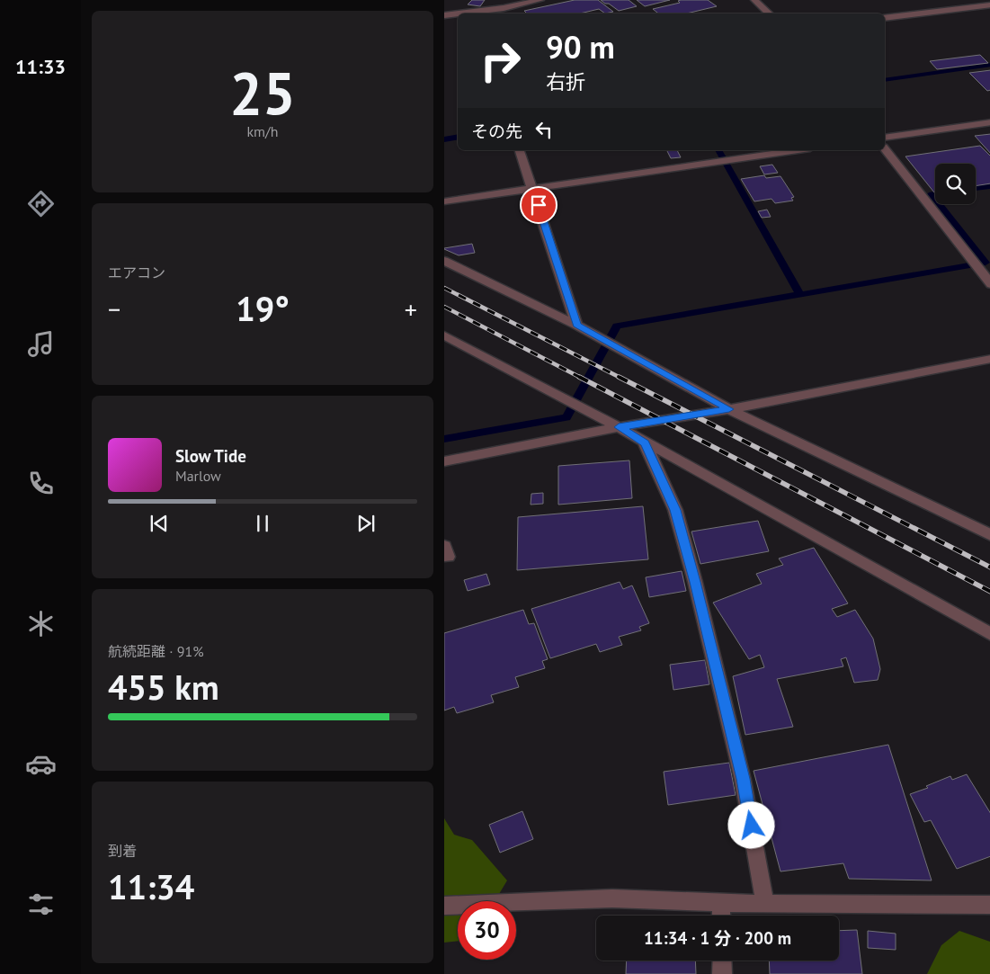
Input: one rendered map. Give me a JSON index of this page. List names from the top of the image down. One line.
{"page":{"tabs":"11:33","tile":[["25","km/h"],"エアコン",["航続距離 · 91%","455 km"],["到着","11:34"]],"turn":["90 m","右折"],"then":"その先","heat":["−","19°","+"],"song":["Slow Tide","Marlow"],"limit":"30","trip":"11:34 · 1 分 · 200 m"}}
